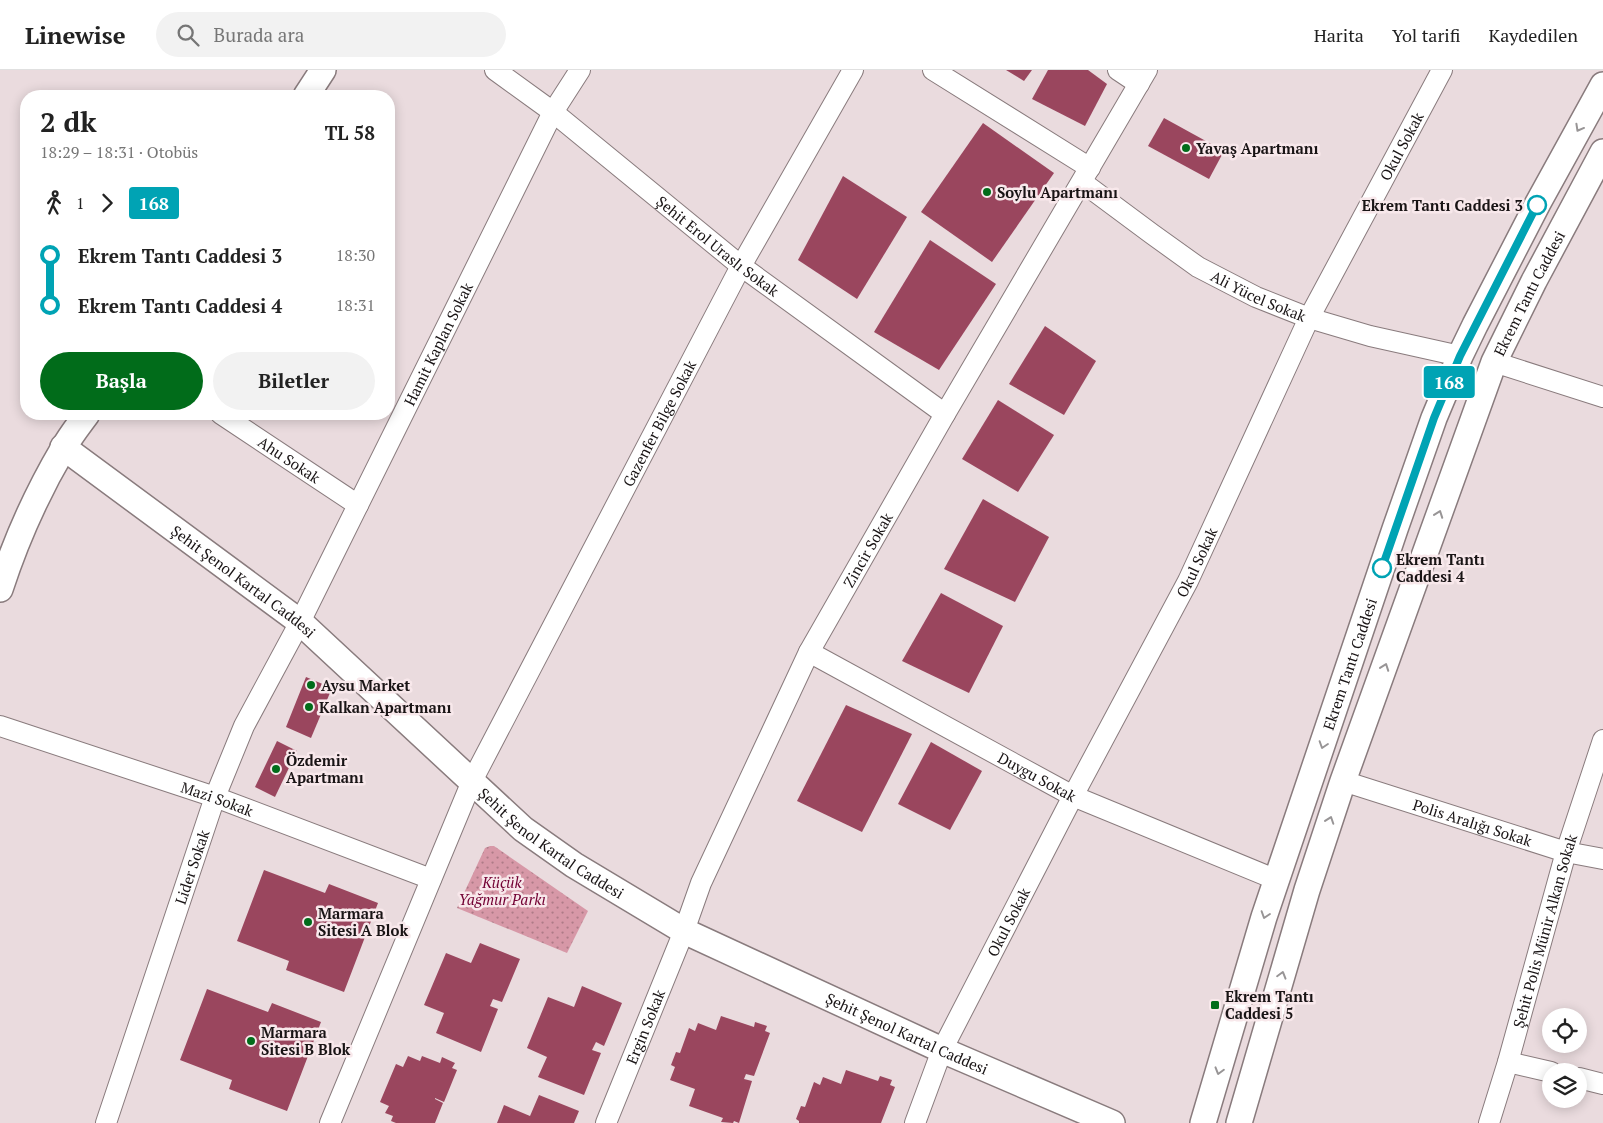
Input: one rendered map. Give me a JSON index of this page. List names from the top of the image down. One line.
{"streets":{"street":["Okul Sokak","Şehit Erol Uraslı Sokak","Ekrem Tantı Caddesi","Ali Yücel Sokak","Hamit Kaplan Sokak","Gazenfer Bilge Sokak","Ahu Sokak","Zincir Sokak","Şehit Şenol Kartal Caddesi","Duygu Sokak","Mazi Sokak","Polis Aralığı Sokak","Lider Sokak","Şehit Polis Münir Alkan Sokak","Ergin Sokak"]},"crossings":[["Okul Sokak","Ali Yücel Sokak"],["Okul Sokak","Şehit Şenol Kartal Caddesi"],["Okul Sokak","Duygu Sokak"],["Şehit Erol Uraslı Sokak","Hamit Kaplan Sokak"],["Şehit Erol Uraslı Sokak","Gazenfer Bilge Sokak"],["Şehit Erol Uraslı Sokak","Zincir Sokak"],["Ekrem Tantı Caddesi","Ali Yücel Sokak"],["Ekrem Tantı Caddesi","Duygu Sokak"],["Ekrem Tantı Caddesi","Polis Aralığı Sokak"],["Ali Yücel Sokak","Zincir Sokak"],["Hamit Kaplan Sokak","Ahu Sokak"],["Hamit Kaplan Sokak","Şehit Şenol Kartal Caddesi"],["Hamit Kaplan Sokak","Lider Sokak"],["Gazenfer Bilge Sokak","Şehit Şenol Kartal Caddesi"],["Gazenfer Bilge Sokak","Mazi Sokak"],["Zincir Sokak","Şehit Şenol Kartal Caddesi"],["Zincir Sokak","Duygu Sokak"],["Zincir Sokak","Ergin Sokak"],["Şehit Şenol Kartal Caddesi","Lider Sokak"],["Şehit Şenol Kartal Caddesi","Ergin Sokak"],["Mazi Sokak","Lider Sokak"],["Polis Aralığı Sokak","Şehit Polis Münir Alkan Sokak"]],"parks":["Küçük Yağmur Parkı"],"places":{"other":["Yavaş Apartmanı","Soylu Apartmanı","Ekrem Tantı Caddesi 3","Ekrem Tantı Caddesi 4","Aysu Market","Kalkan Apartmanı","Özdemir Apartmanı","Marmara Sitesi A Blok","Marmara Sitesi B Blok"],"transit":["Ekrem Tantı Caddesi 5"]},"lines":["bus line 168"],"page":{"header":"Linewise","search":"Burada ara","nav":["Harita","Yol tarifi","Kaydedilen"],"on_map":"168","heading":["2 dk","18:29 – 18:31 · Otobüs","TL 58"],"legs":["1","168"],"list":[{"name":"Ekrem Tantı Caddesi 3","value":"18:30"},{"name":"Ekrem Tantı Caddesi 4","value":"18:31"}],"buttons":["Başla","Biletler"]}}
